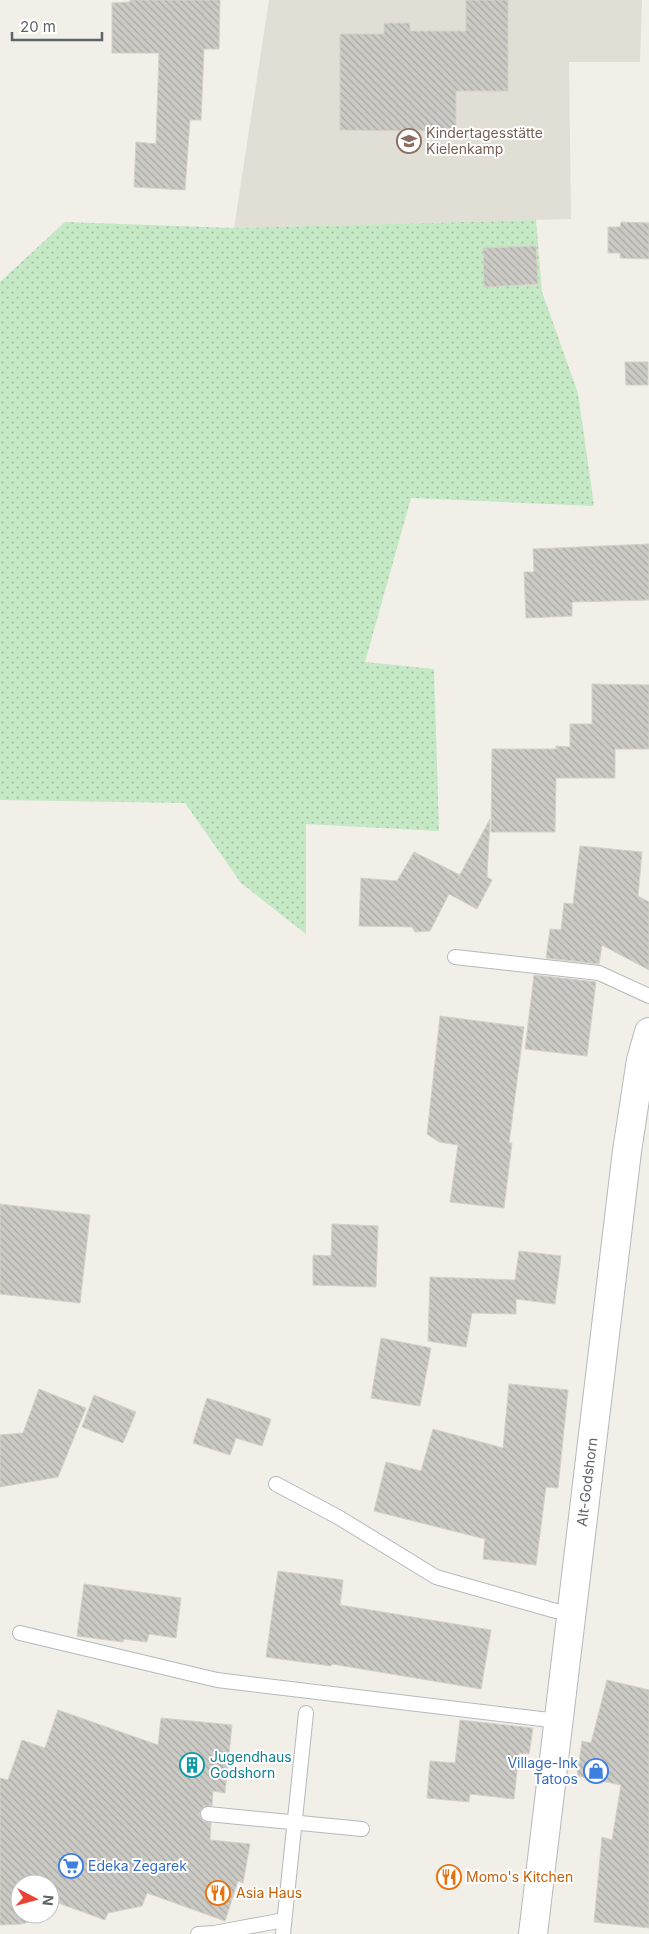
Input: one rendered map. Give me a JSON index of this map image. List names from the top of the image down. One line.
{"streets":{"street":["Alt-Godshorn"]},"places":{"school or university":["Kindertagesstätte Kielenkamp"],"building":["Jugendhaus Godshorn"],"shop":["Village-Ink Tatoos"],"supermarket":["Edeka Zegarek"],"restaurant":["Momo's Kitchen","Asia Haus"]},"scale_bar":"20 m","north":"right"}
